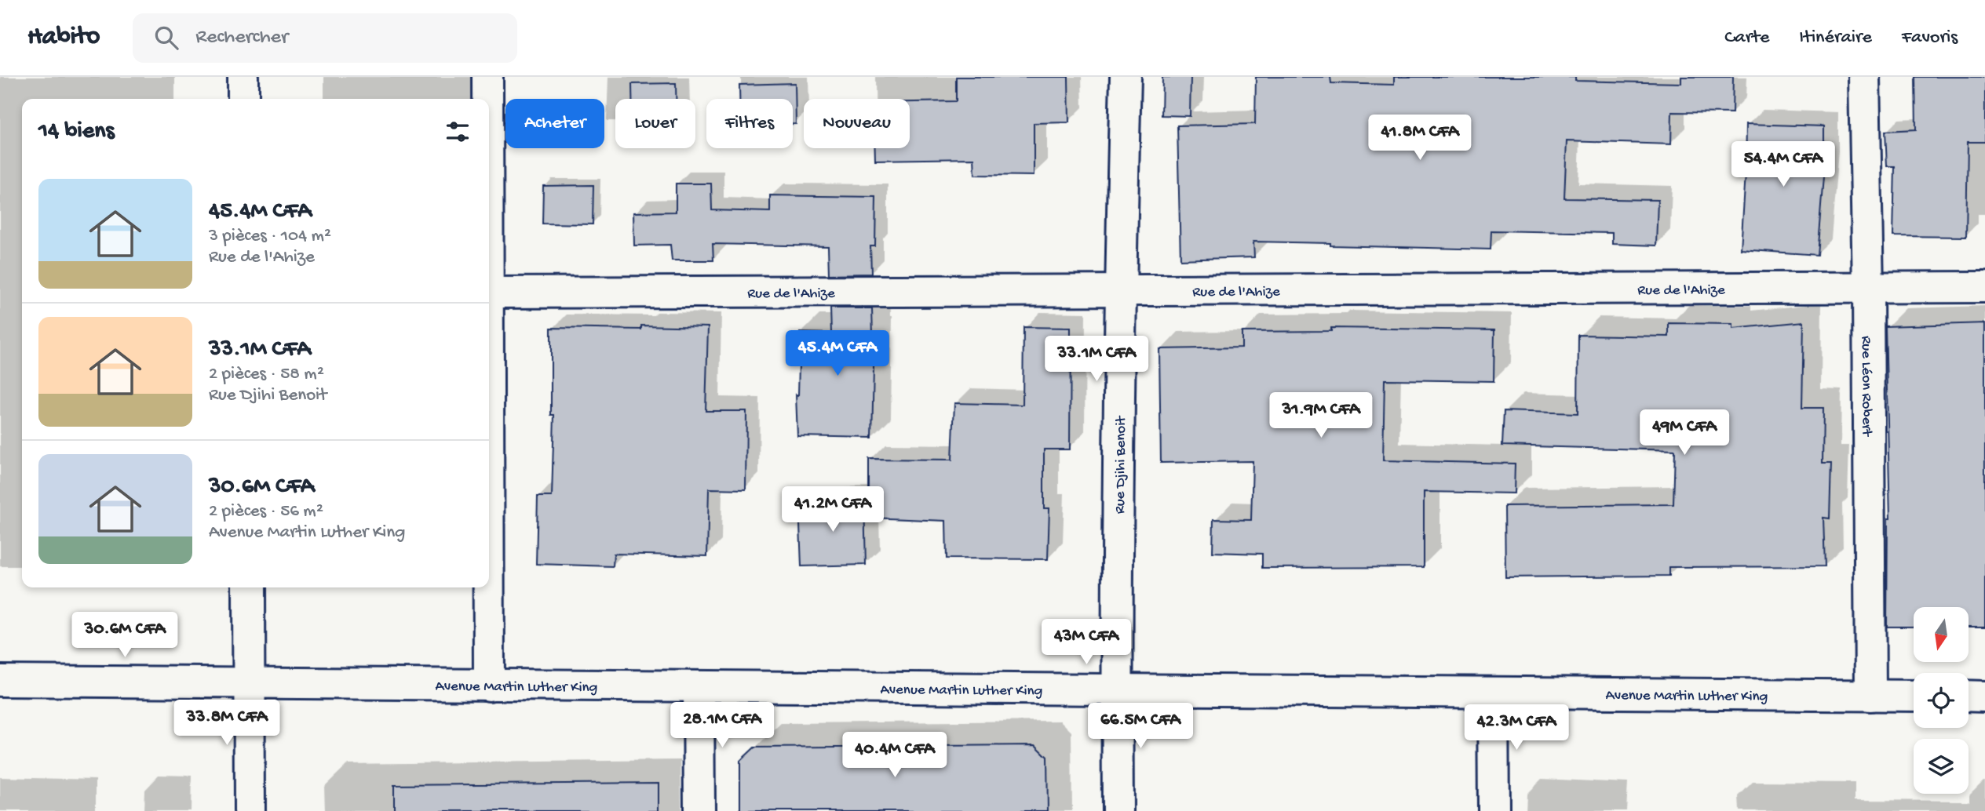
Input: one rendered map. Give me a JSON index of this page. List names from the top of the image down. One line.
{"streets":{"street":["Rue de l'Ahize","Rue Léon Robert","Rue Djihi Benoit","Avenue Martin Luther King"]},"crossings":[["Rue de l'Ahize","Rue Léon Robert"],["Rue de l'Ahize","Rue Djihi Benoit"],["Rue Léon Robert","Avenue Martin Luther King"],["Rue Djihi Benoit","Avenue Martin Luther King"]],"north":"bottom","page":{"header":"Habito","search":"Rechercher","nav":["Carte","Itinéraire","Favoris"],"chip":["Acheter","Louer","Filtres","Nouveau"],"heading":"14 biens","price":["41.8M CFA","54.4M CFA","45.4M CFA","33.1M CFA","31.9M CFA","49M CFA","41.2M CFA","30.6M CFA","43M CFA","33.8M CFA","28.1M CFA","66.5M CFA","42.3M CFA","40.4M CFA"],"list":[{"name":"45.4M CFA","note":"3 pièces · 104 m² · Rue de l'Ahize"},{"name":"33.1M CFA","note":"2 pièces · 58 m² · Rue Djihi Benoit"},{"name":"30.6M CFA","note":"2 pièces · 56 m² · Avenue Martin Luther King"}]}}
